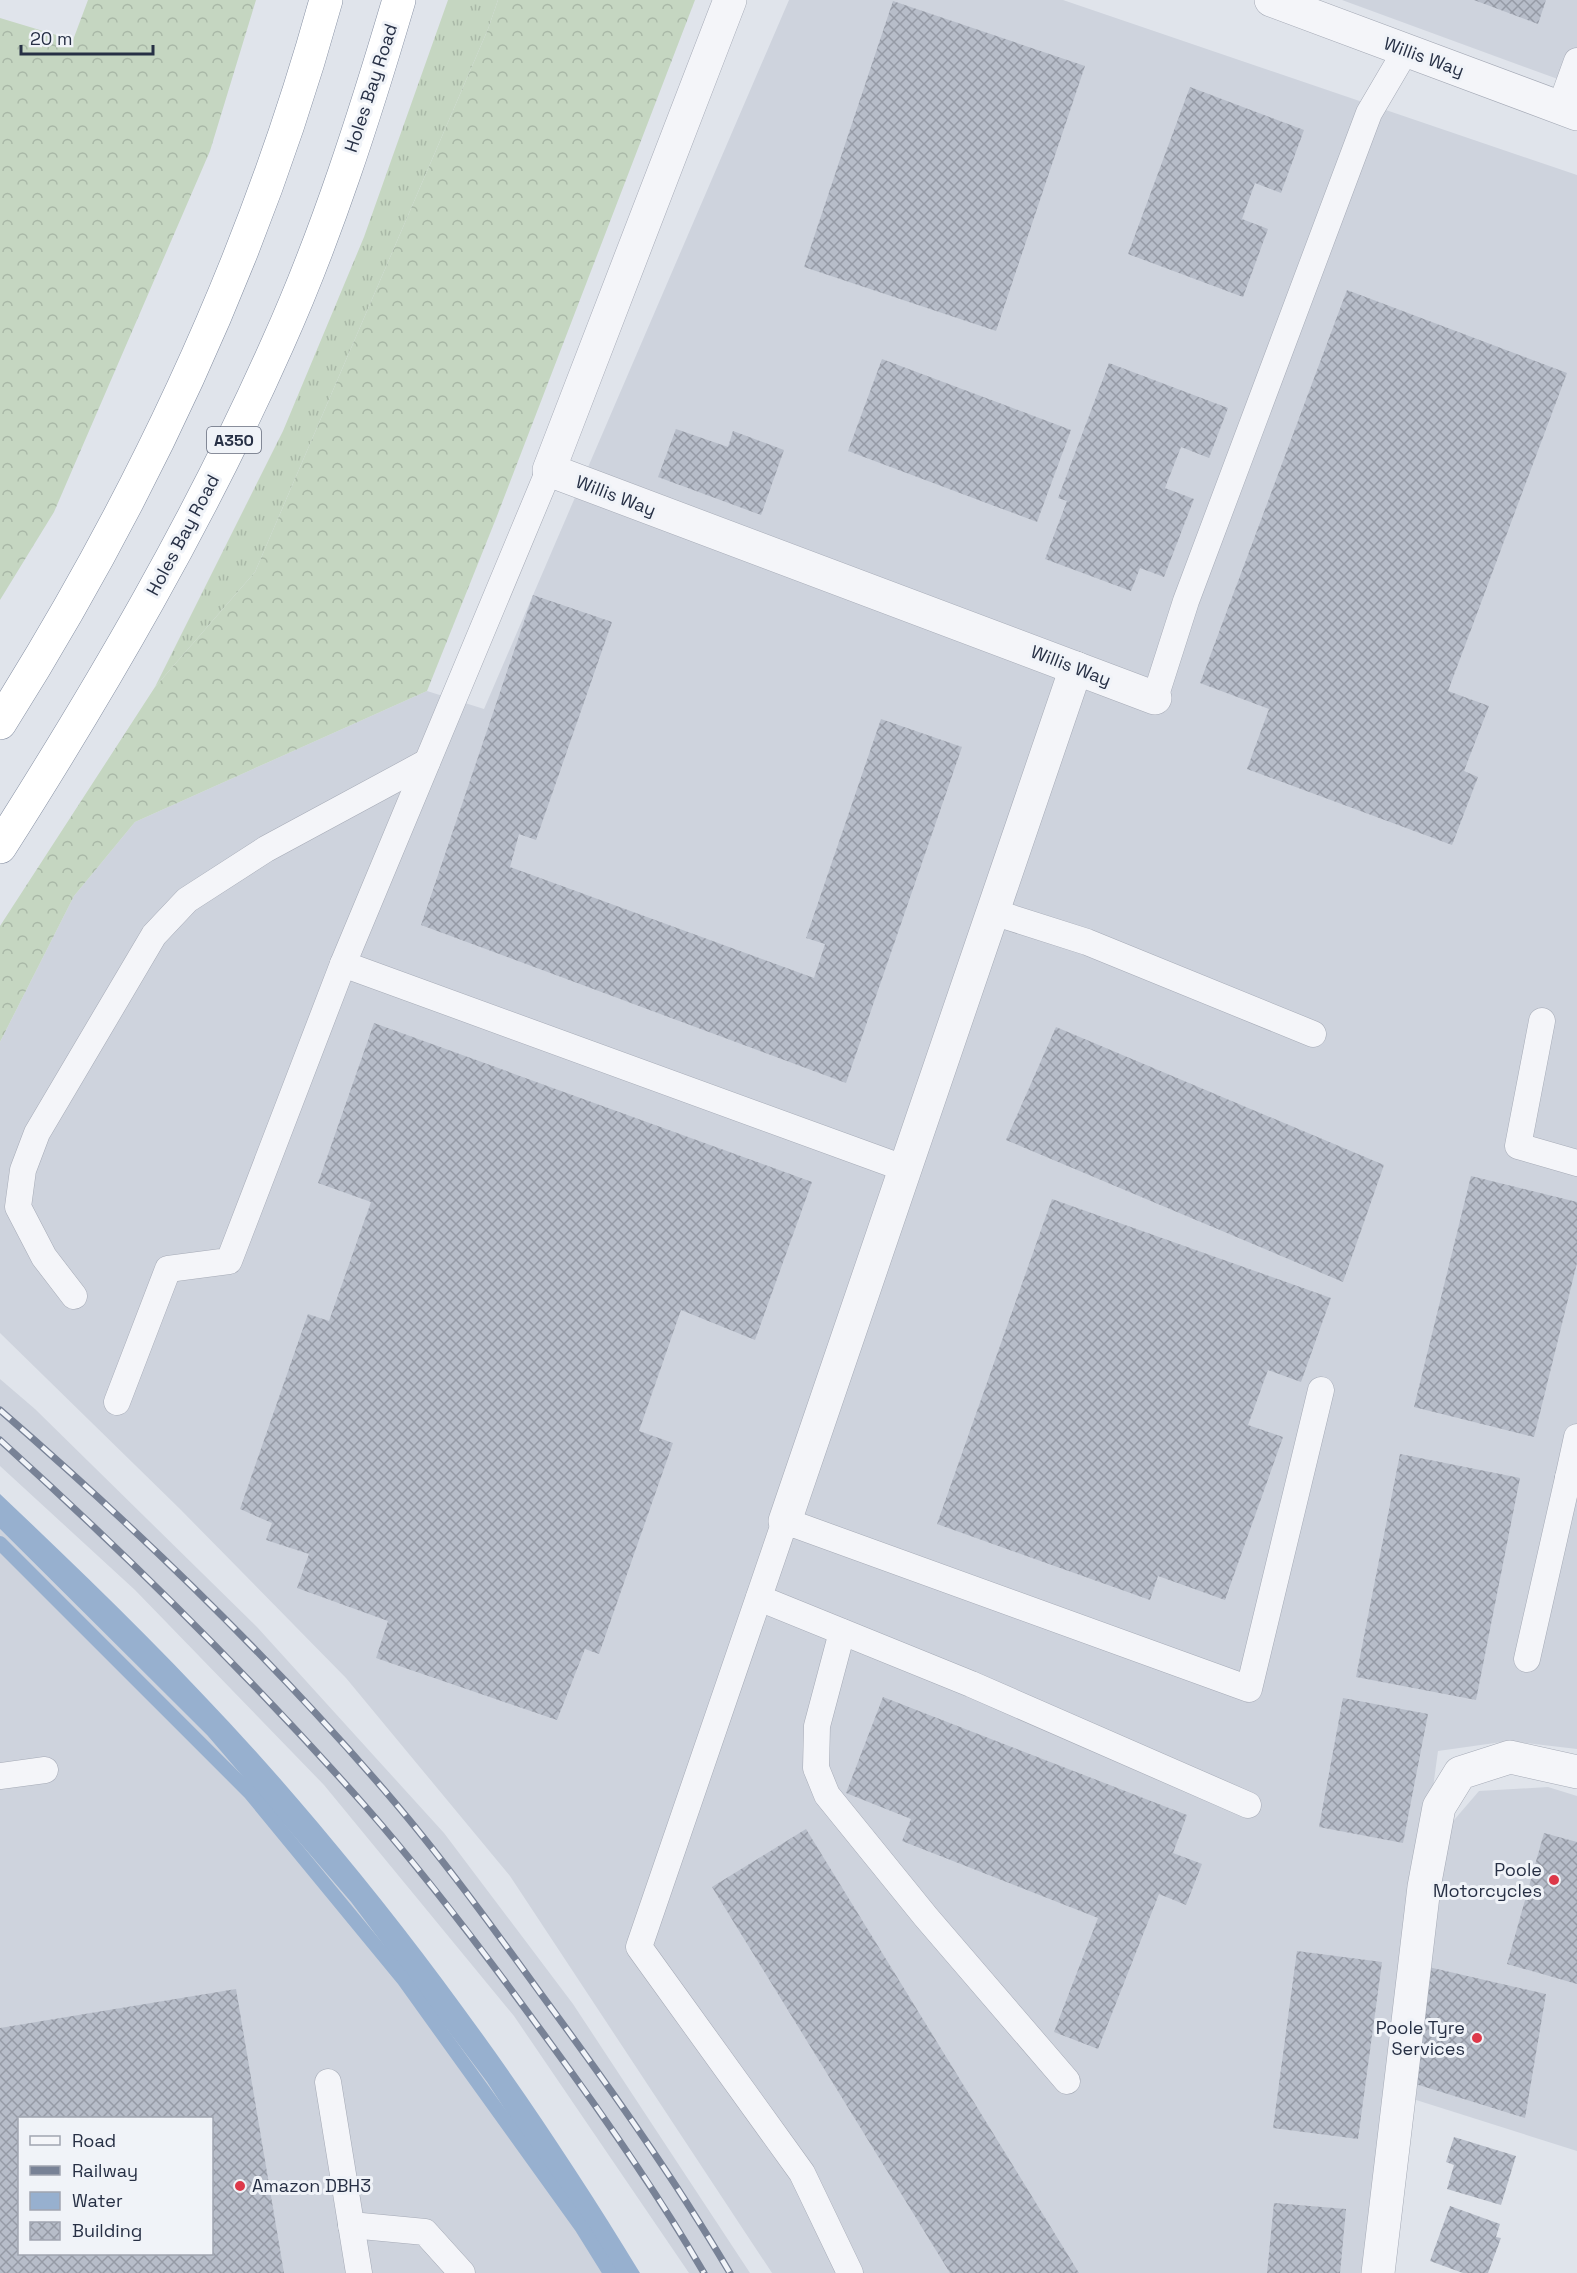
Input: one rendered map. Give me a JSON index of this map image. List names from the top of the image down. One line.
{"streets":{"highway":["Holes Bay Road","A350"],"street":["Willis Way"]},"places":["Poole Motorcycles","Poole Tyre Services","Amazon DBH3"],"legend":["Road","Railway","Water","Building"],"scale_bar":"20 m"}
